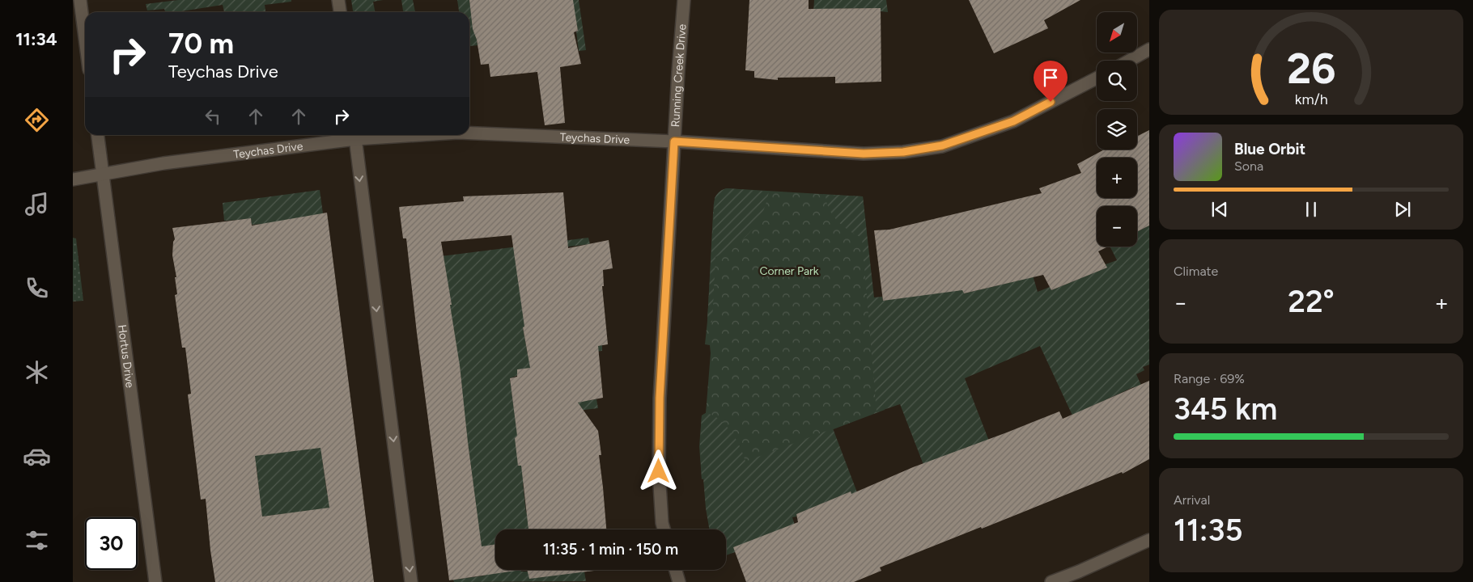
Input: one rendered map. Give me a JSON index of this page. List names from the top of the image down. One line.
{"streets":{"street":["Running Creek Drive","Teychas Drive","Hortus Drive"]},"crossings":[["Running Creek Drive","Teychas Drive"],["Teychas Drive","Hortus Drive"]],"parks":["Corner Park"],"north":"bottom left","page":{"tabs":"11:34","map_buttons":["+","−"],"turn":["70 m","Teychas Drive"],"song":["Blue Orbit","Sona"],"tile":["Climate",["Range · 69%","345 km"],["Arrival","11:35"]],"heat":["−","22°","+"],"limit":"30","trip":"11:35 · 1 min · 150 m","gauge":["26","km/h"]}}
